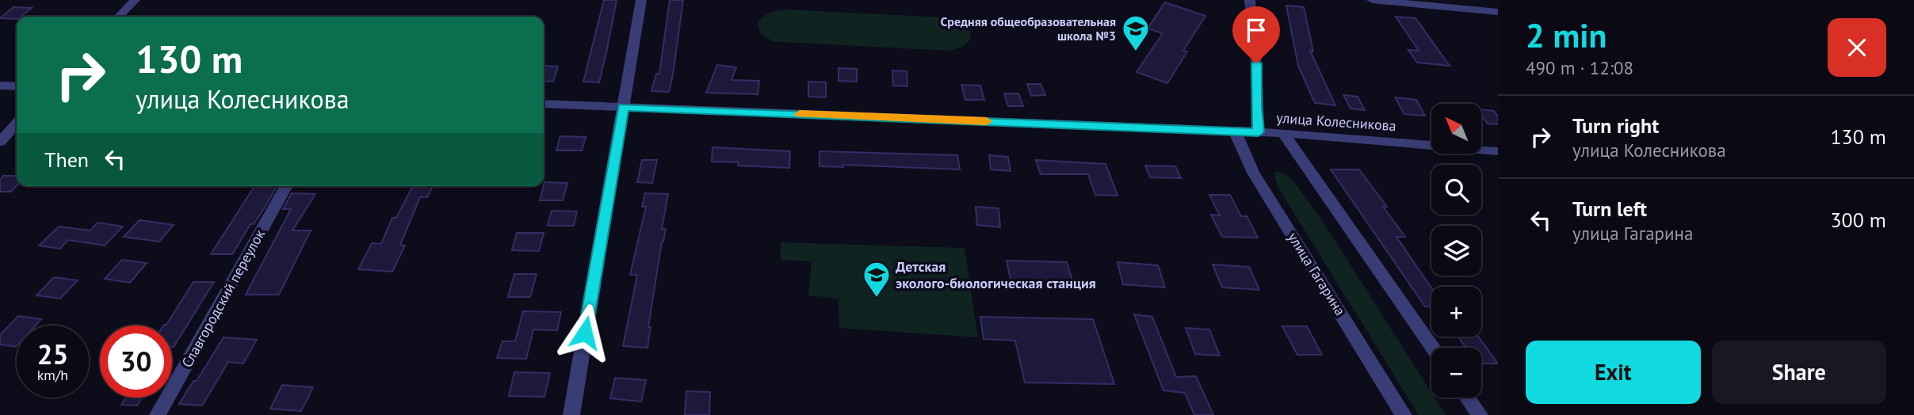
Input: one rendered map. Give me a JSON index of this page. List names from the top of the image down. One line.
{"streets":{"street":["улица Колесникова","улица Гагарина","Славгородский переулок"]},"crossings":[["улица Колесникова","улица Гагарина"]],"places":{"school or university":["Средняя общеобразовательная школа №3","Детская эколого-биологическая станция"]},"north":"top left","page":{"heading":["2 min","490 m · 12:08"],"turn":["130 m","улица Колесникова"],"list":[{"name":"Turn right","note":"улица Колесникова","value":"130 m"},{"name":"Turn left","note":"улица Гагарина","value":"300 m"}],"map_buttons":["+","−"],"then":"Then","speed":"25 km/h","limit":"30","buttons":["Exit","Share"]}}
